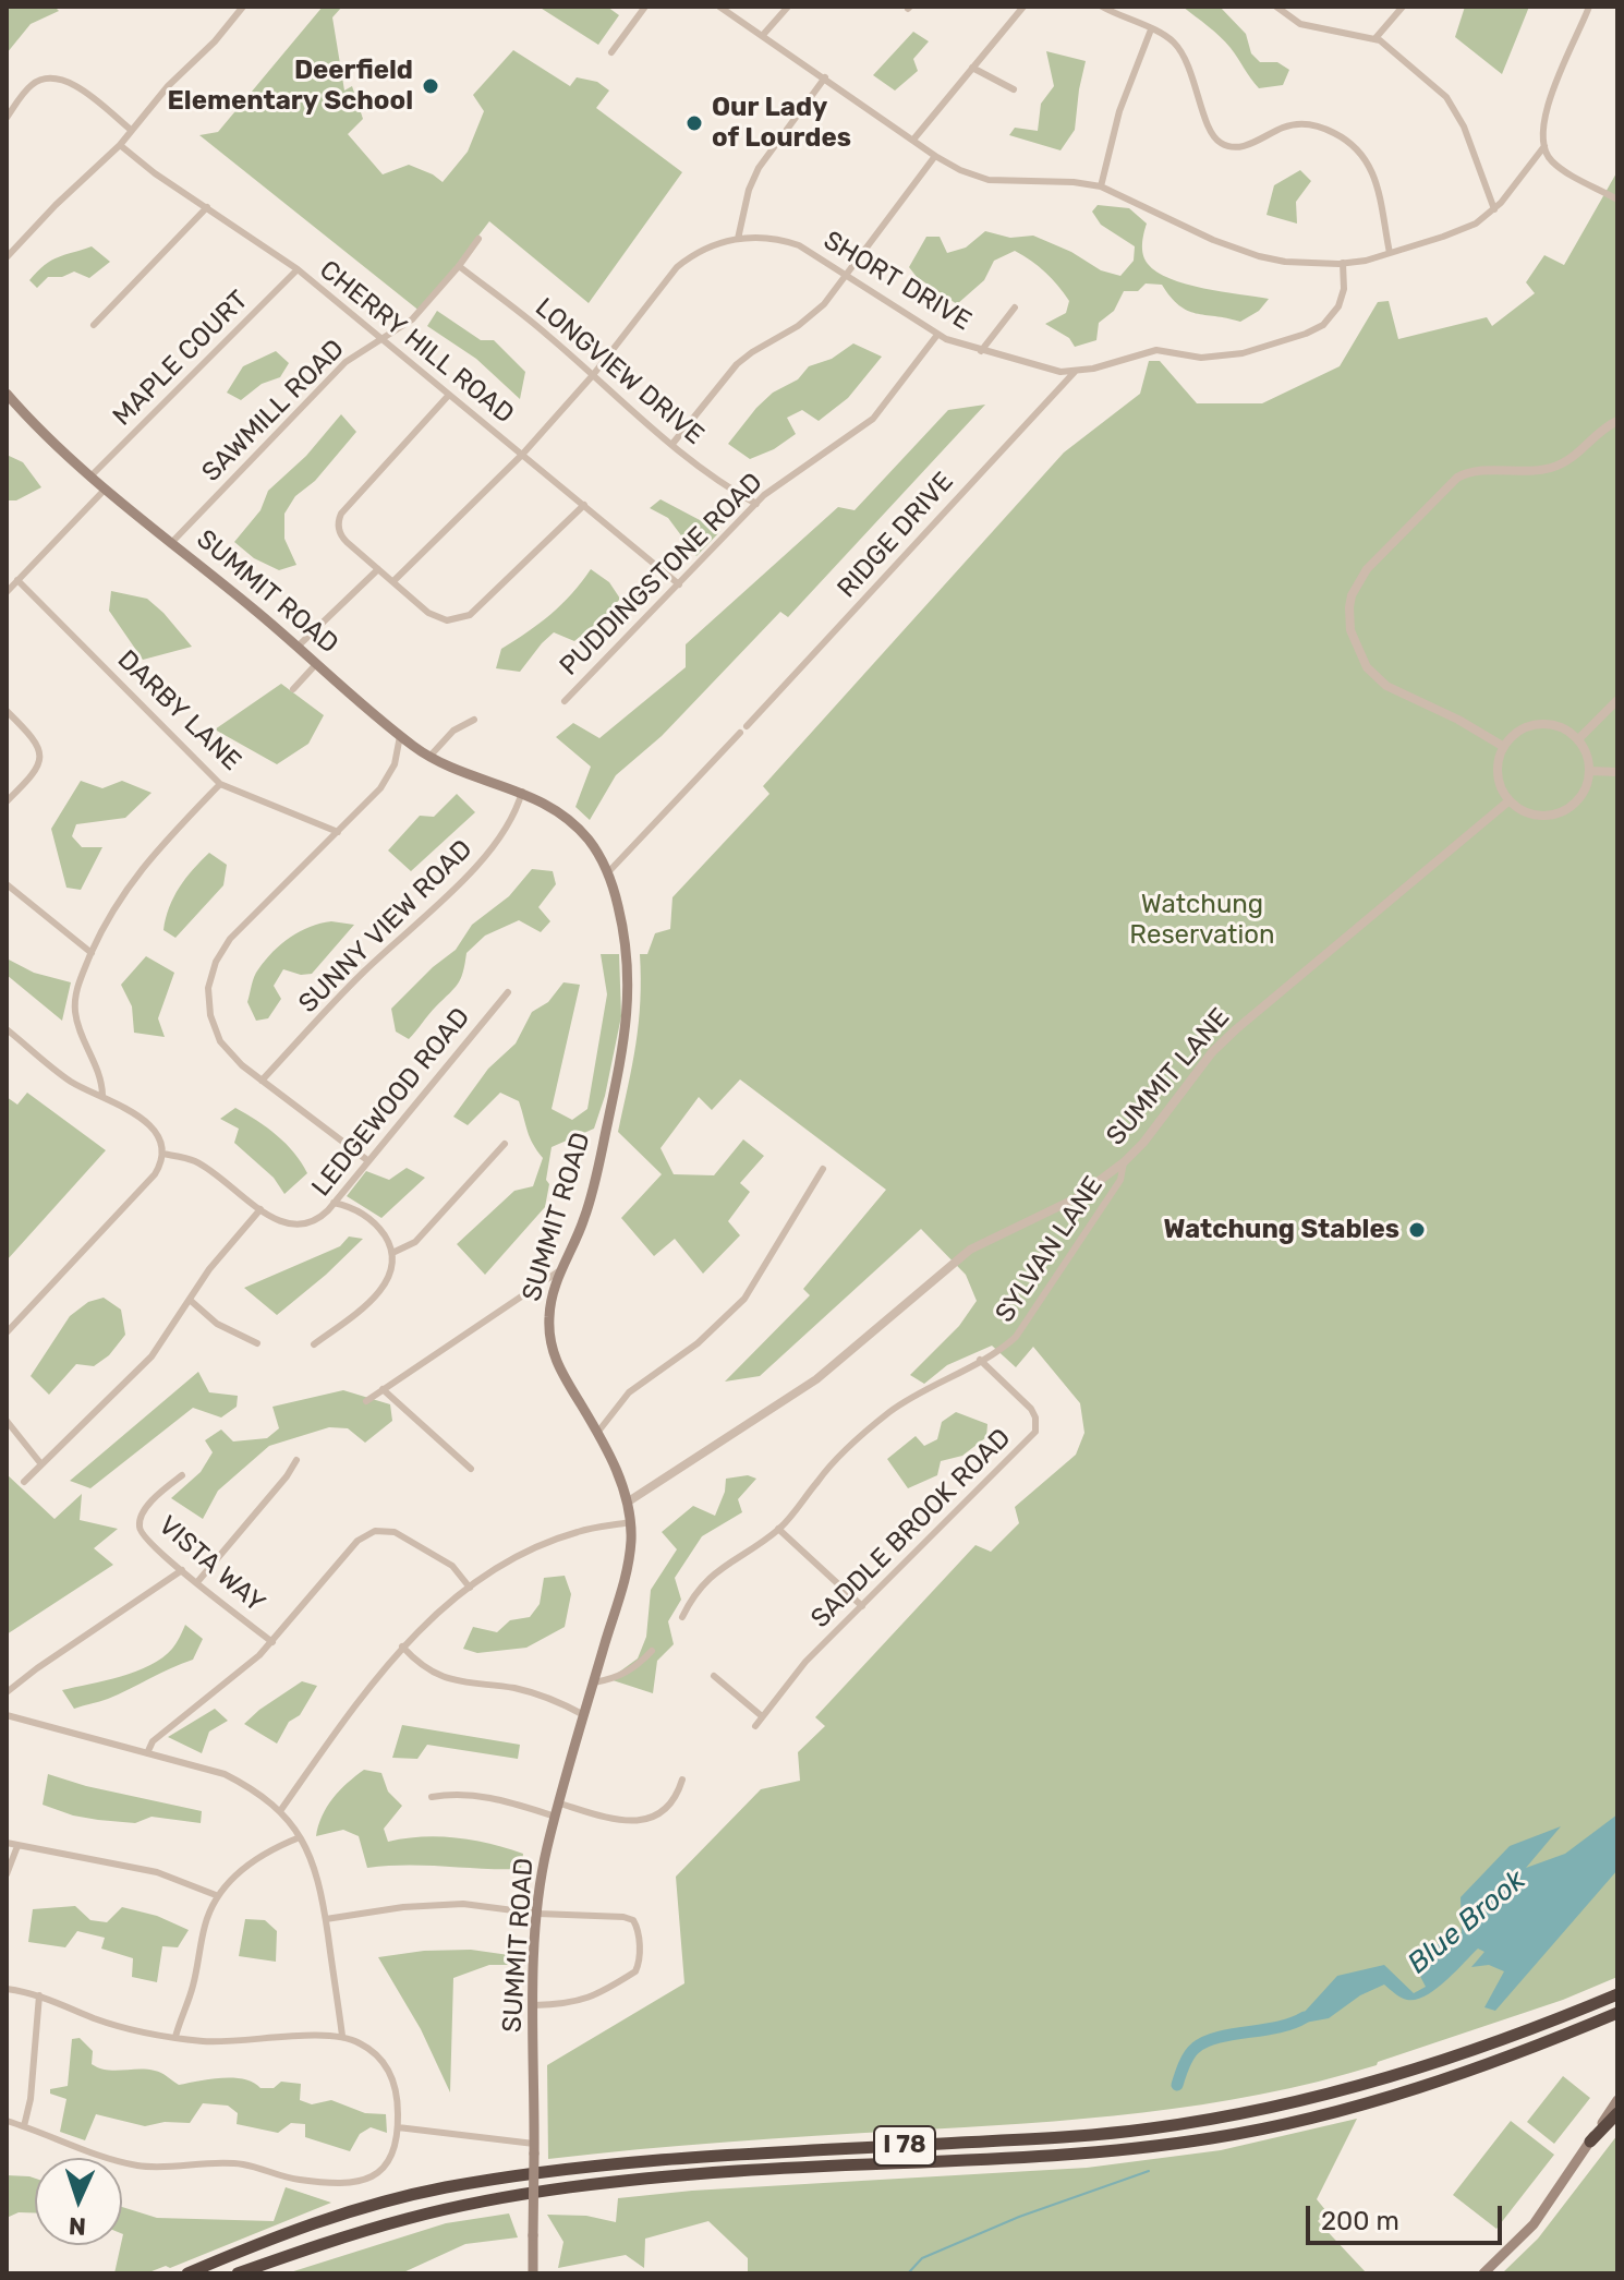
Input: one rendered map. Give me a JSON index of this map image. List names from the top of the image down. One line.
{"streets":{"highway":["I 78"],"main road":["SUMMIT ROAD"],"street":["SHORT DRIVE","CHERRY HILL ROAD","MAPLE COURT","LONGVIEW DRIVE","SAWMILL ROAD","RIDGE DRIVE","PUDDINGSTONE ROAD","DARBY LANE","SUNNY VIEW ROAD","SUMMIT LANE","LEDGEWOOD ROAD","SYLVAN LANE","SADDLE BROOK ROAD","VISTA WAY"]},"crossings":[["SHORT DRIVE","RIDGE DRIVE"],["SHORT DRIVE","PUDDINGSTONE ROAD"],["CHERRY HILL ROAD","MAPLE COURT"],["CHERRY HILL ROAD","SAWMILL ROAD"],["CHERRY HILL ROAD","PUDDINGSTONE ROAD"],["MAPLE COURT","SUMMIT ROAD"],["LONGVIEW DRIVE","SAWMILL ROAD"],["LONGVIEW DRIVE","PUDDINGSTONE ROAD"],["SAWMILL ROAD","SUMMIT ROAD"],["RIDGE DRIVE","SUMMIT ROAD"],["SUMMIT ROAD","SUNNY VIEW ROAD"],["SUMMIT ROAD","SUMMIT LANE"],["SUMMIT LANE","SYLVAN LANE"],["SYLVAN LANE","SADDLE BROOK ROAD"]],"water":["Blue Brook"],"parks":["Watchung Reservation"],"places":["Deerfield Elementary School","Our Lady of Lourdes","Watchung Stables"],"scale_bar":"200 m","north":"bottom"}
